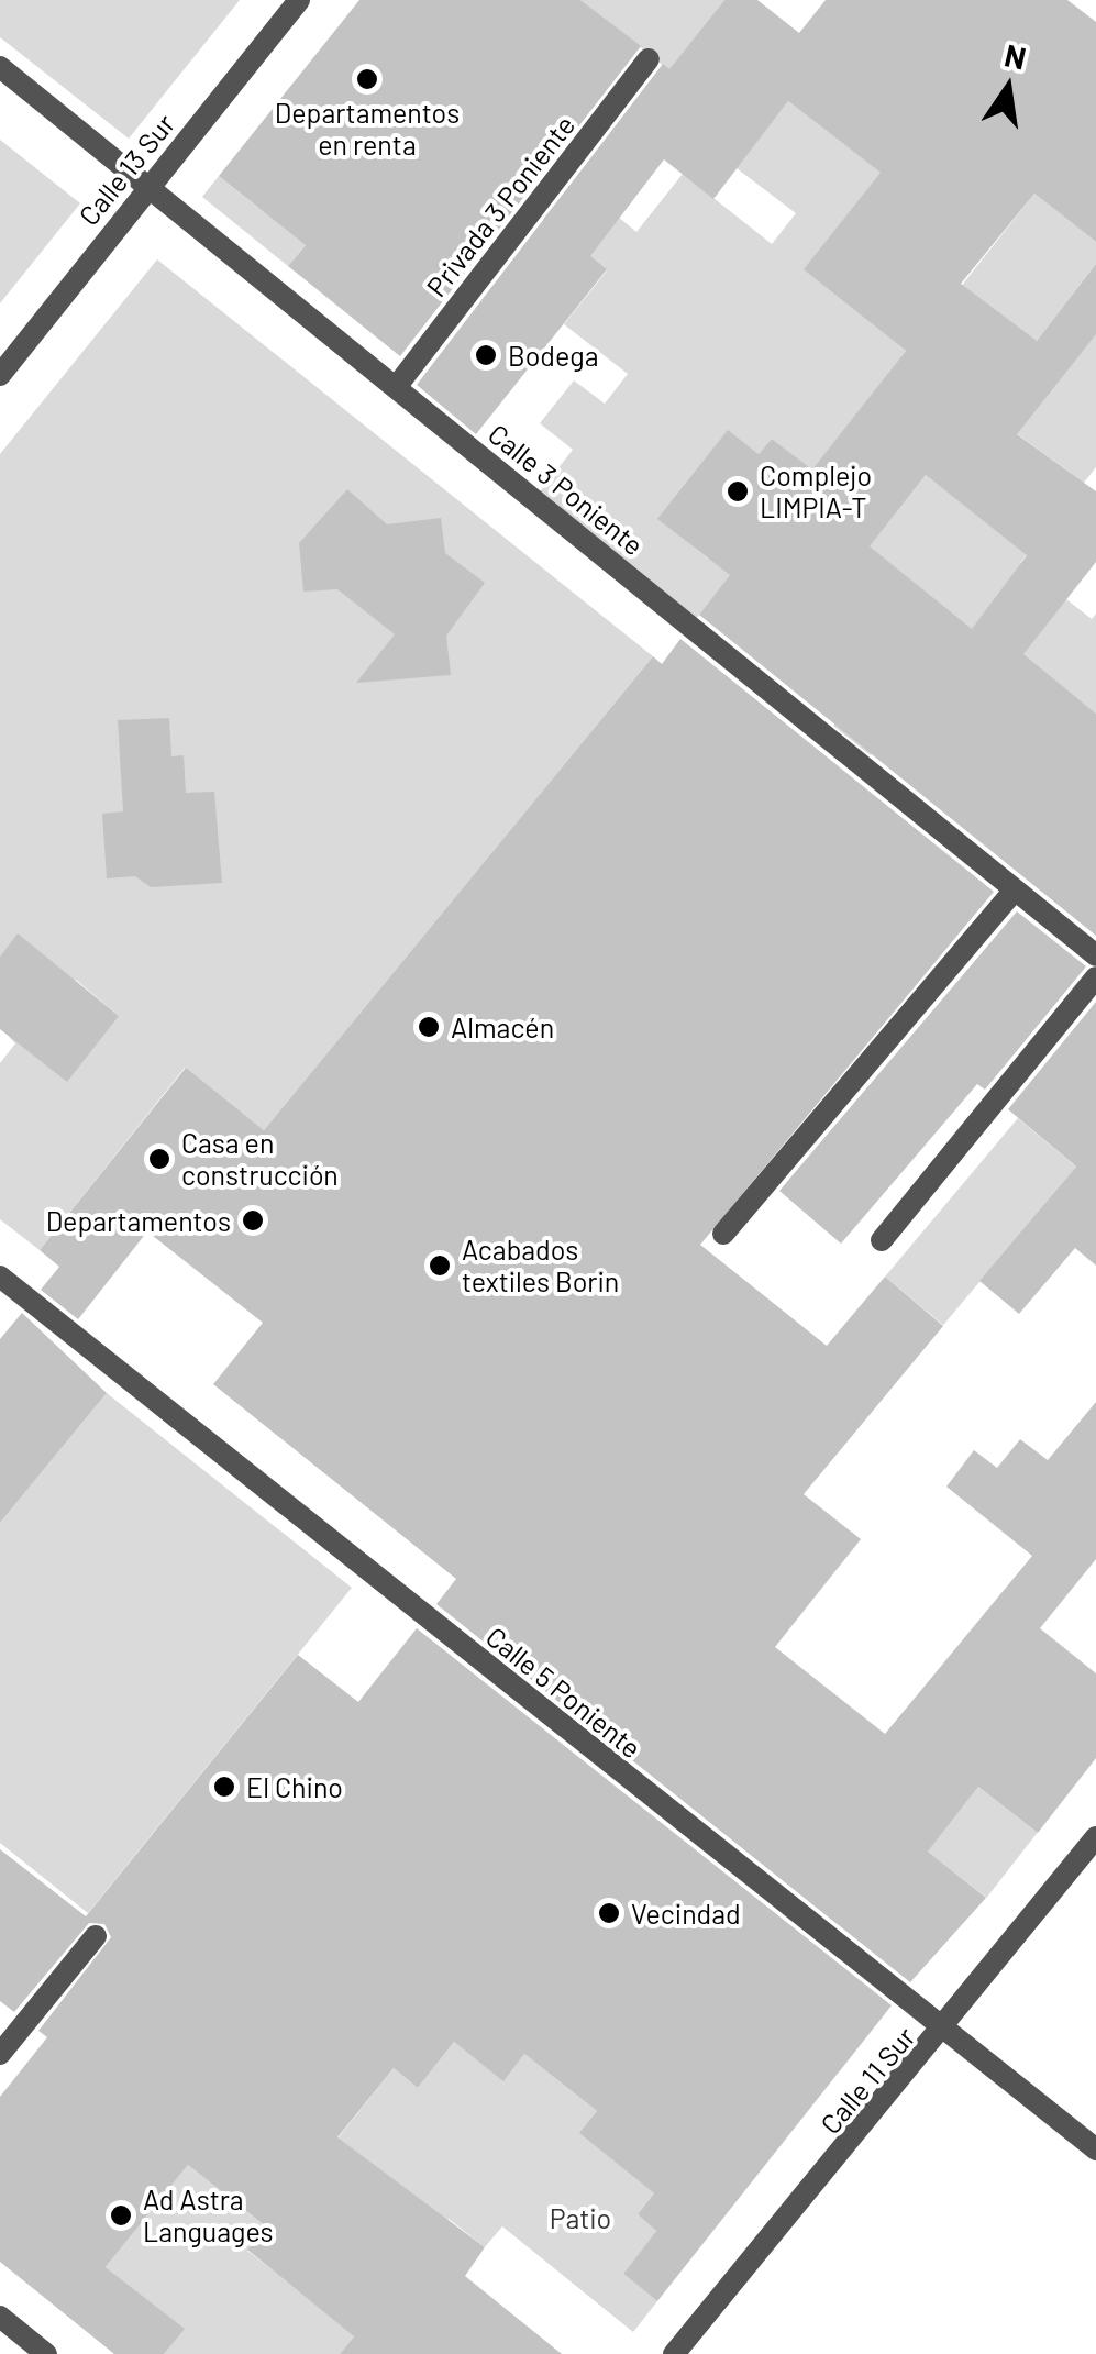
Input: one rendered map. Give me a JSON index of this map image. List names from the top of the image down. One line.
{"streets":{"street":["Calle 13 Sur","Privada 3 Poniente","Calle 3 Poniente","Calle 5 Poniente","Calle 11 Sur"]},"crossings":[["Calle 13 Sur","Calle 3 Poniente"],["Privada 3 Poniente","Calle 3 Poniente"],["Calle 5 Poniente","Calle 11 Sur"]],"parks":["Patio"],"places":["Departamentos en renta","Bodega","Complejo LIMPIA-T","Almacén","Casa en construcción","Departamentos","Acabados textiles Borin","El Chino","Vecindad","Ad Astra Languages"],"north":"top"}
